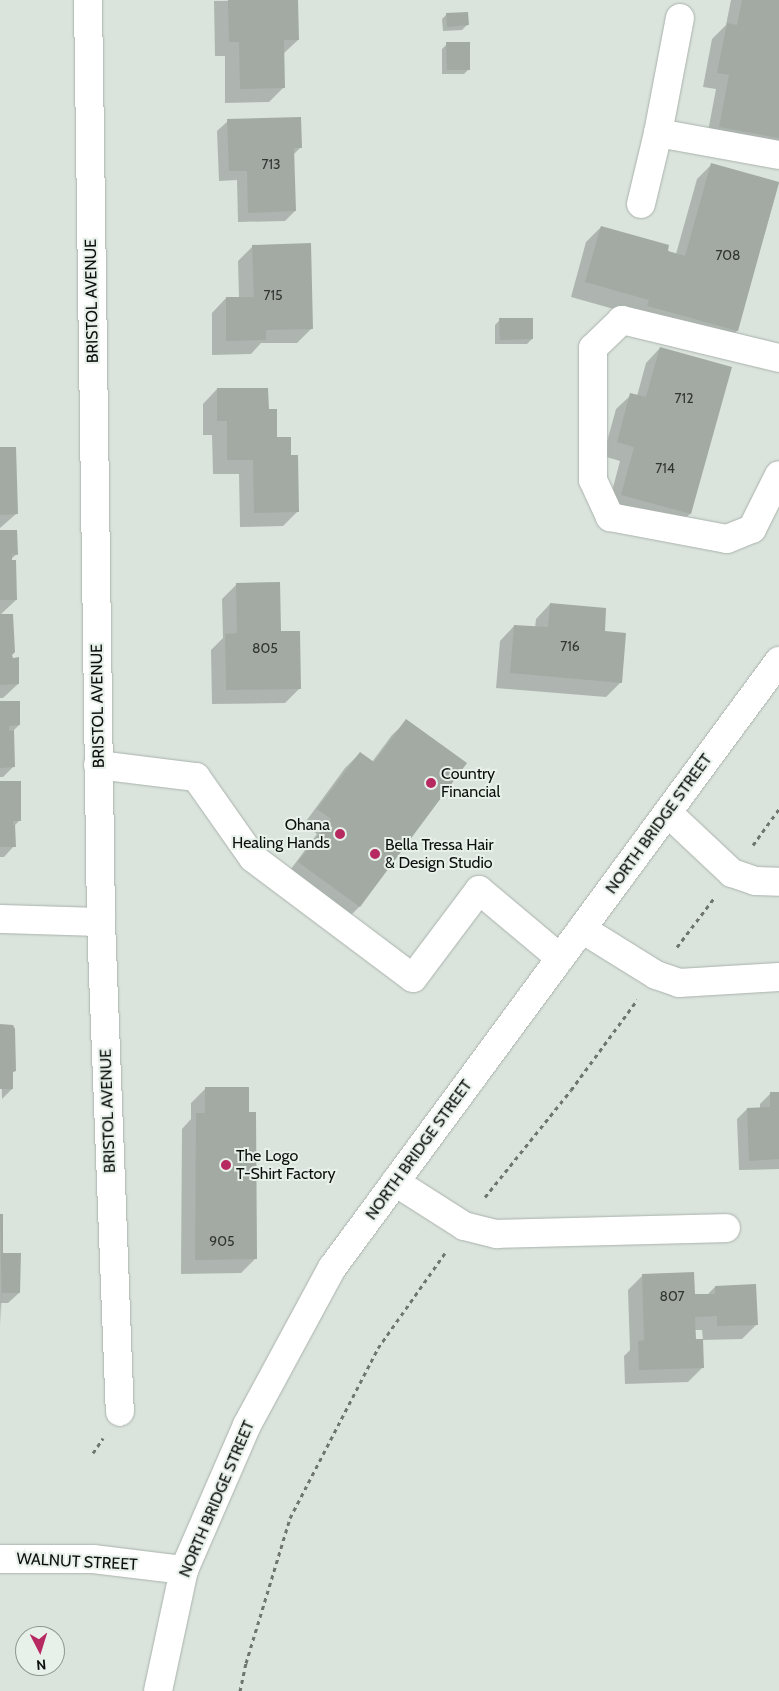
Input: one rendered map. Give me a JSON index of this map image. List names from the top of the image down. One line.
{"streets":{"main road":["BRISTOL AVENUE","NORTH BRIDGE STREET","WALNUT STREET"]},"crossings":[["NORTH BRIDGE STREET","WALNUT STREET"]],"places":["Country Financial","Ohana Healing Hands","Bella Tressa Hair & Design Studio","The Logo T-Shirt Factory"],"house_numbers":["713","708","715","712","714","716","805","905","807"],"north":"bottom"}
